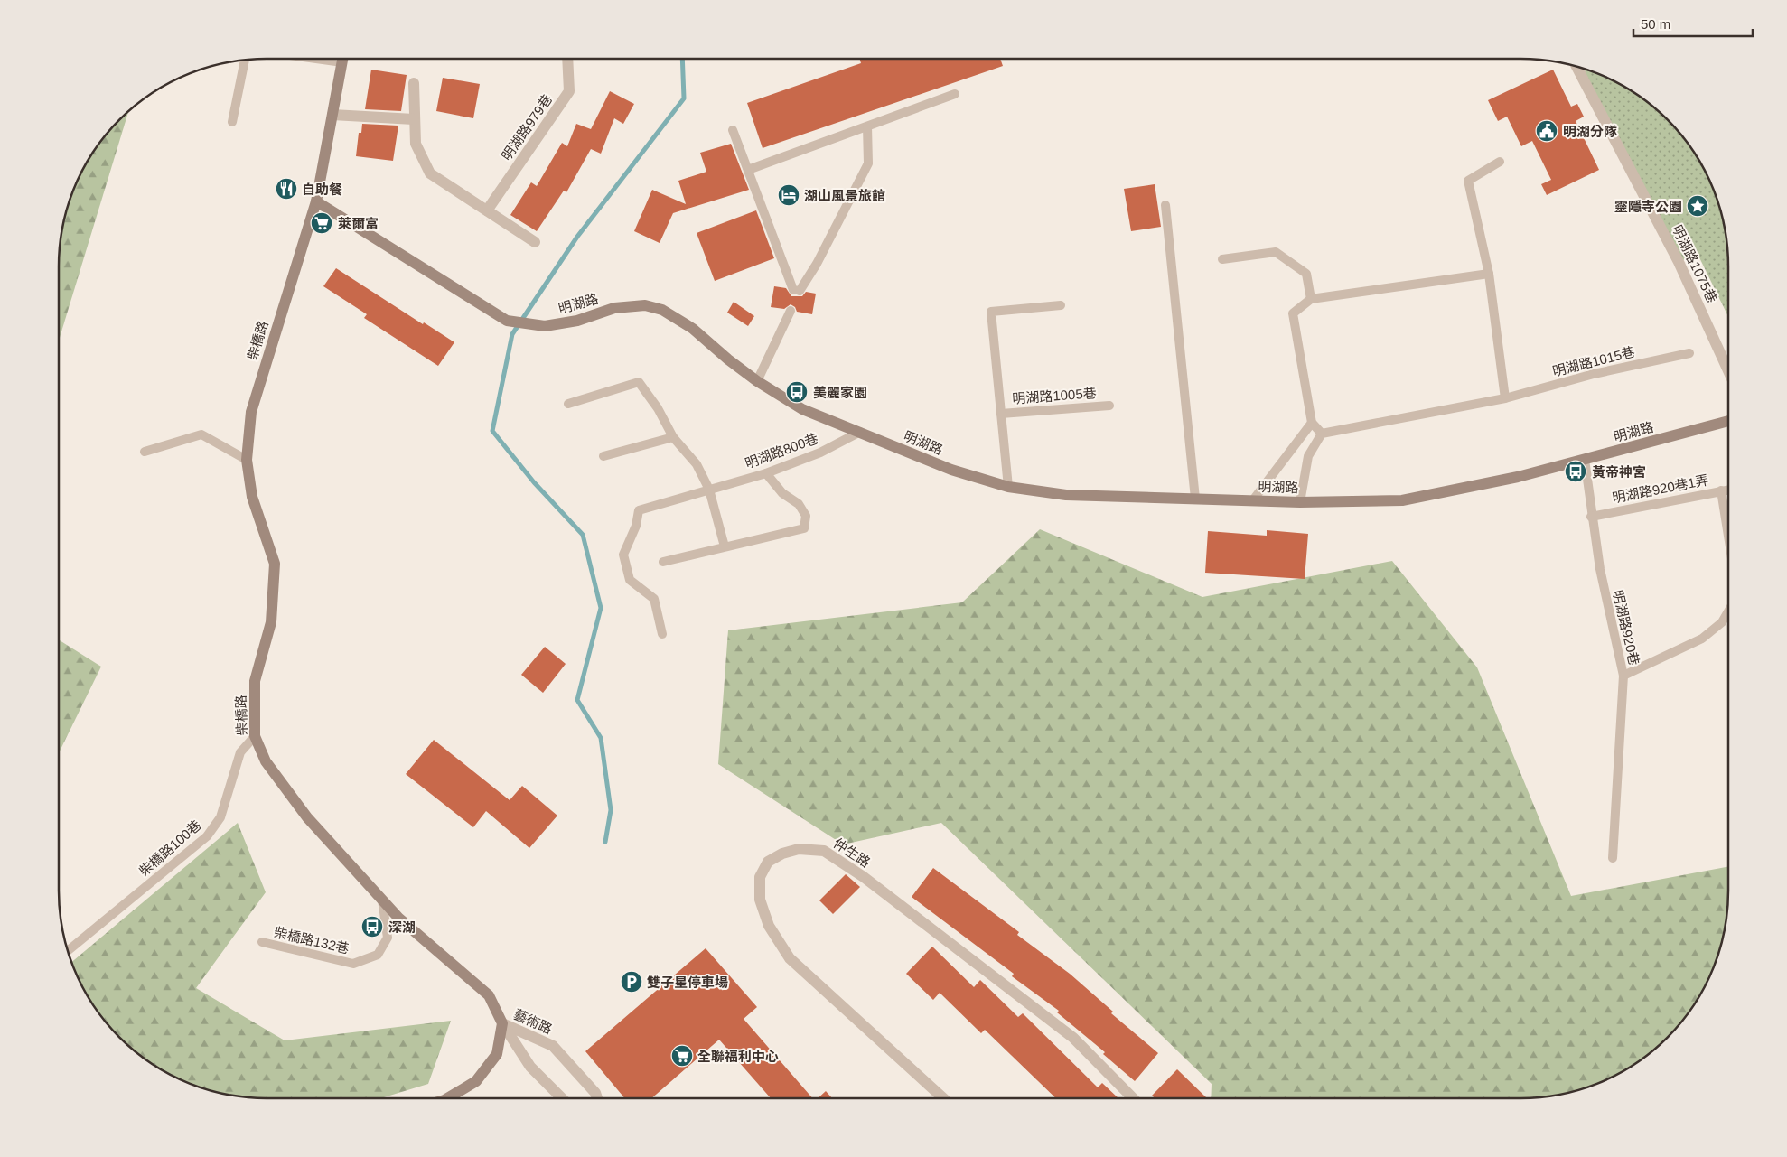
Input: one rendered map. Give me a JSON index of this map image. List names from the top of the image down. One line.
{"streets":{"street":["明湖路979巷","明湖路1075巷","明湖路","柴橋路","仲生路","藝術路"],"lane":["明湖路1015巷","明湖路1005巷","明湖路800巷","明湖路920巷1弄","明湖路920巷","柴橋路100巷","柴橋路132巷"]},"crossings":[["明湖路","柴橋路"],["明湖路","明湖路1005巷"],["明湖路","明湖路800巷"],["明湖路","明湖路920巷"],["柴橋路","柴橋路100巷"],["柴橋路","柴橋路132巷"],["柴橋路","藝術路"],["明湖路920巷1弄","明湖路920巷"]],"places":{"public building":["明湖分隊"],"restaurant":["自助餐"],"hotel":["湖山風景旅館"],"place":["靈隱寺公園"],"supermarket":["萊爾富","全聯福利中心"],"bus stop":["美麗家園","黃帝神宮","深湖"],"parking":["雙子星停車場"]},"scale_bar":"50 m"}
